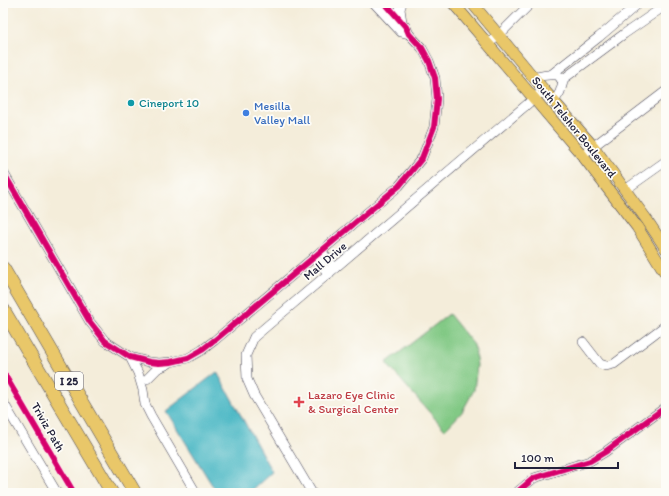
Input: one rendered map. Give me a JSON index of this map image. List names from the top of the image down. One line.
{"streets":{"highway":["I 25"],"main road":["South Telshor Boulevard"],"street":["Mall Drive"],"cycle path":["Triviz Path"]},"crossings":[["South Telshor Boulevard","Mall Drive"]],"places":{"other":["Cineport 10","Mesilla Valley Mall"],"health":["Lazaro Eye Clinic & Surgical Center"]},"scale_bar":"100 m"}
